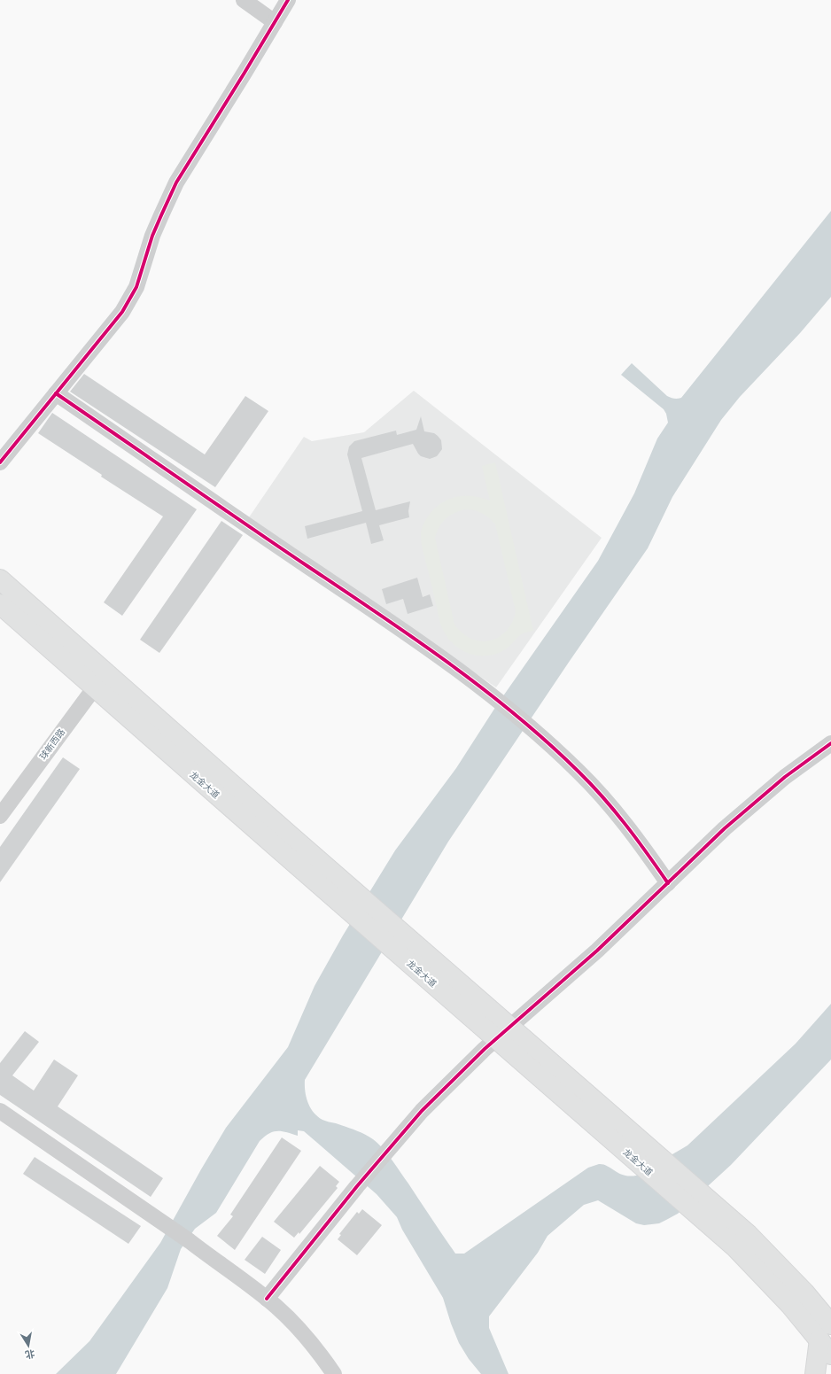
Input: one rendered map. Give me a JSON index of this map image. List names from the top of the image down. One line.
{"streets":{"main road":["龙金大道"],"street":["球新西路"]},"crossings":[["球新西路","龙金大道"]],"north":"bottom"}
